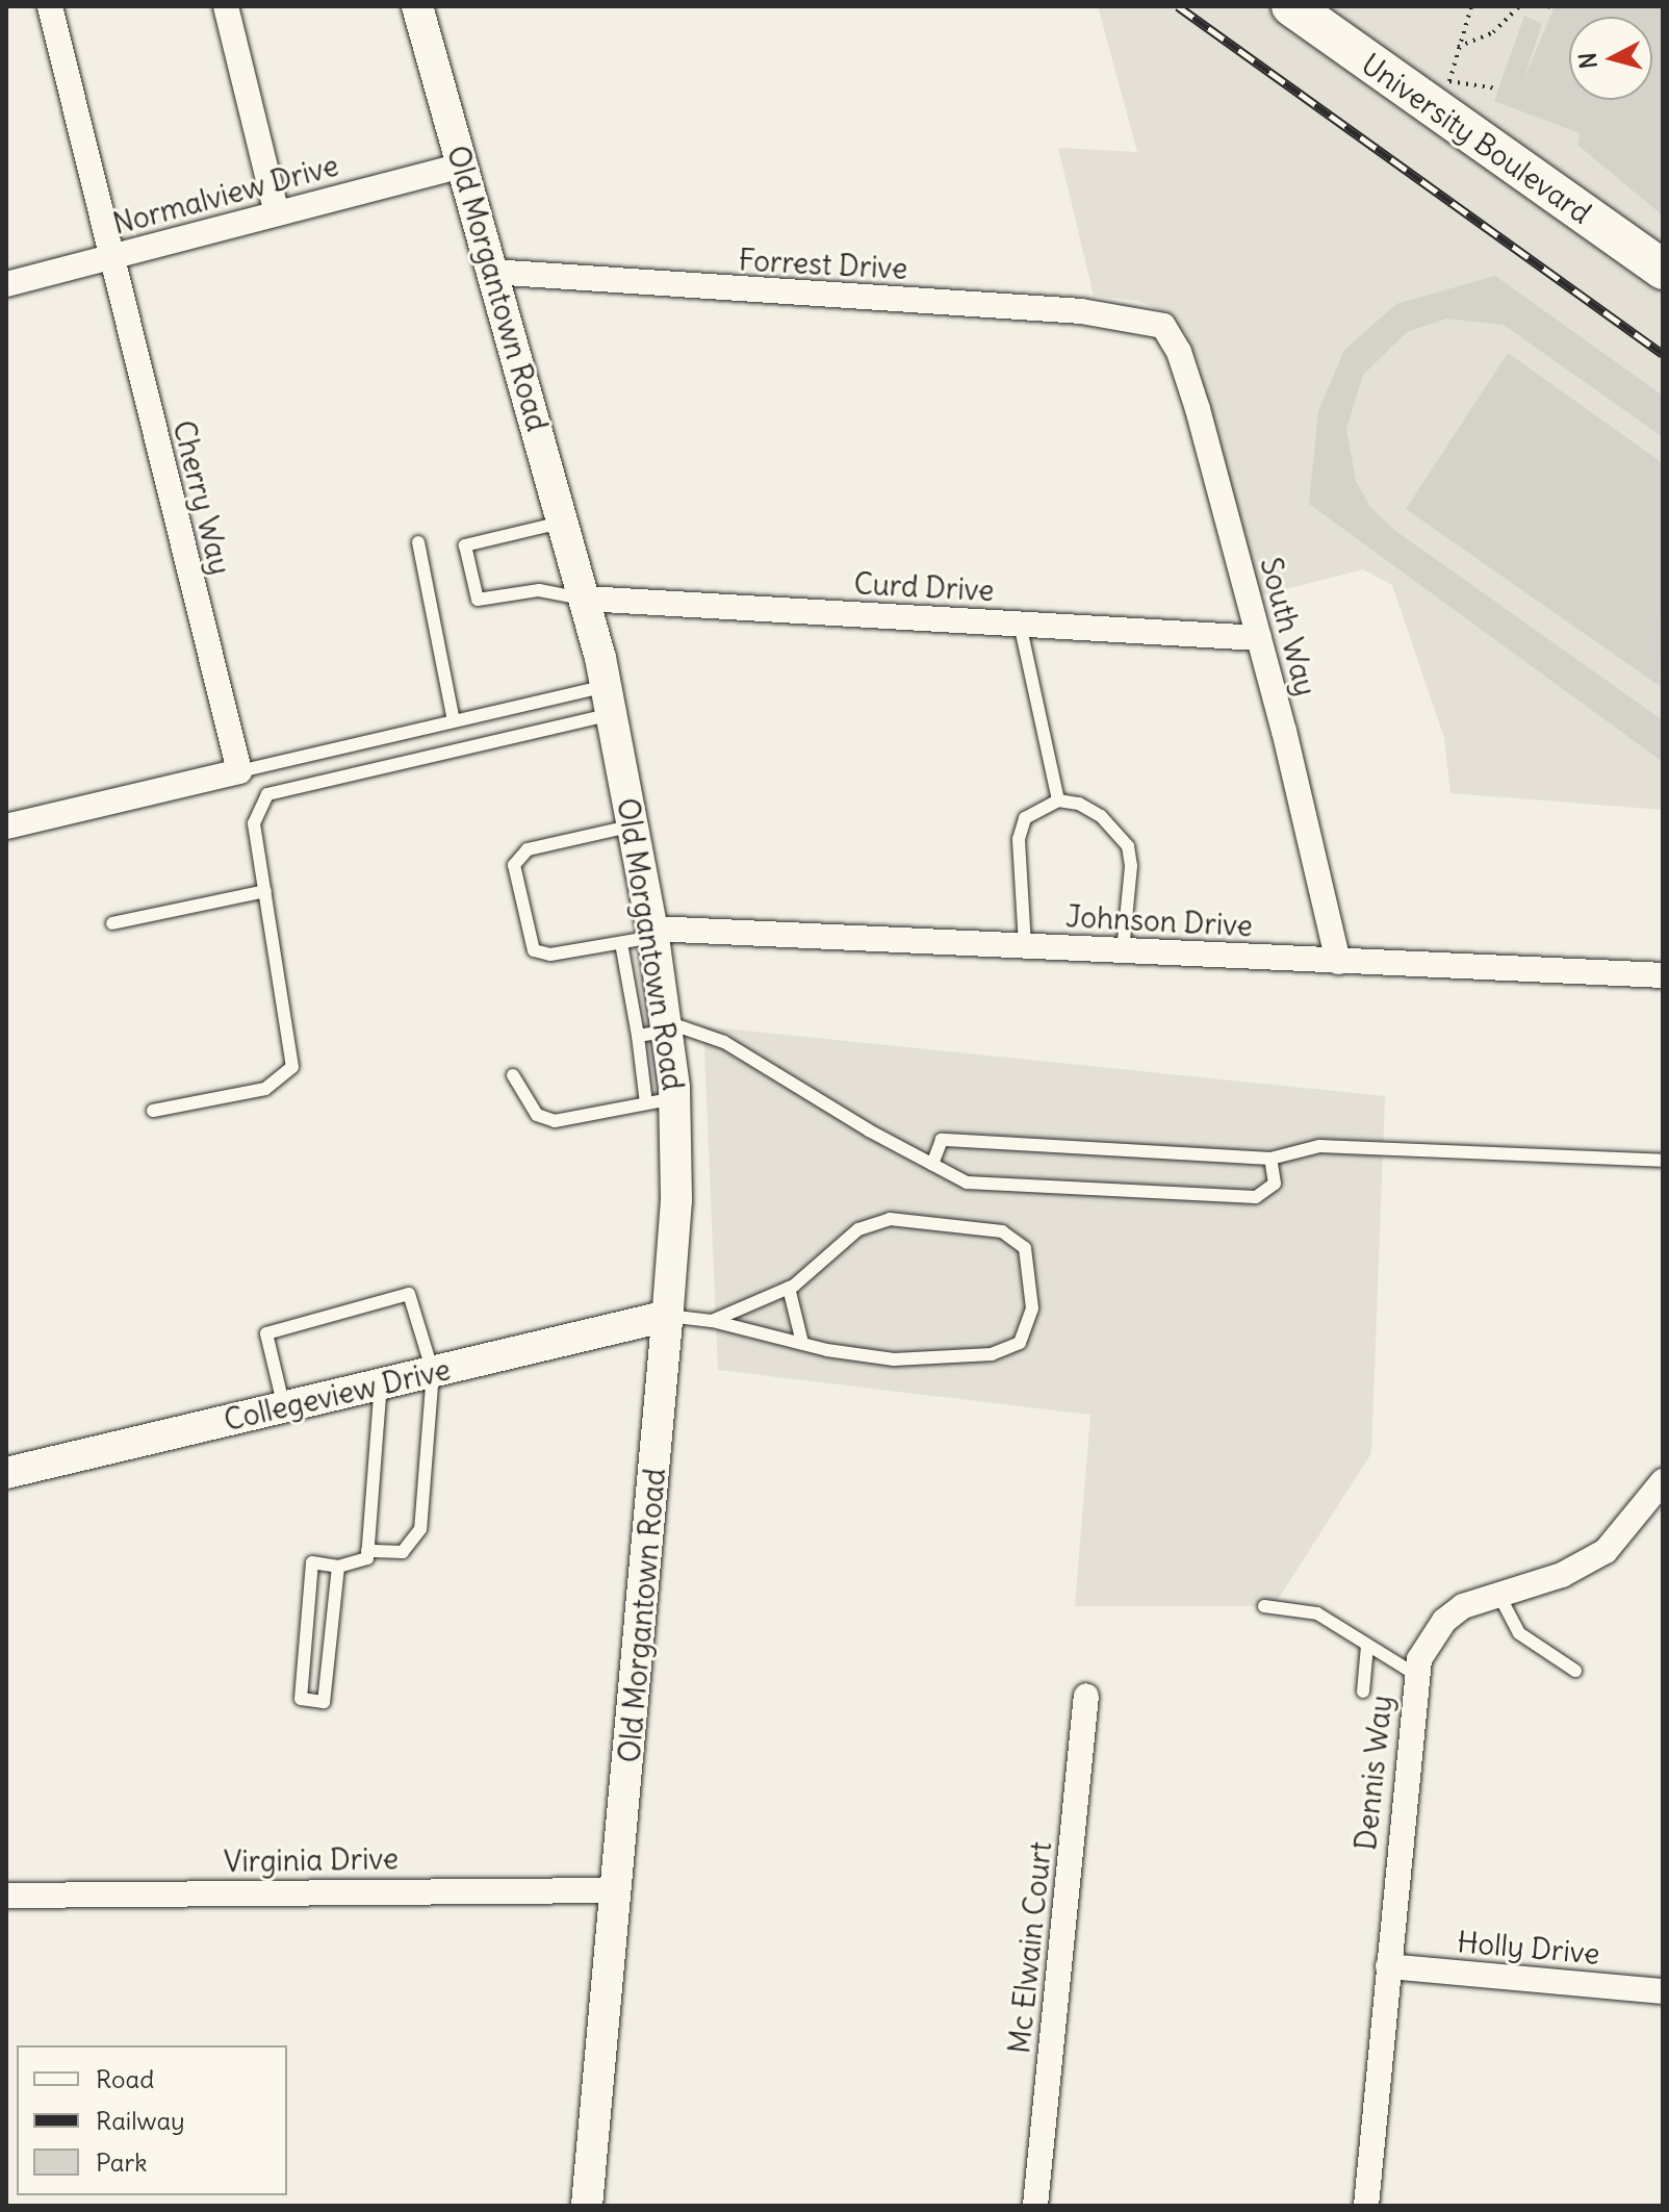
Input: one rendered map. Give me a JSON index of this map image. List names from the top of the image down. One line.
{"streets":{"main road":["University Boulevard"],"street":["Normalview Drive","Forrest Drive","Old Morgantown Road","Cherry Way","Curd Drive","South Way","Johnson Drive","Collegeview Drive","Dennis Way","Virginia Drive","Mc Elwain Court","Holly Drive"]},"crossings":[["Normalview Drive","Old Morgantown Road"],["Normalview Drive","Cherry Way"],["Forrest Drive","Old Morgantown Road"],["Forrest Drive","South Way"],["Old Morgantown Road","Curd Drive"],["Old Morgantown Road","Johnson Drive"],["Old Morgantown Road","Collegeview Drive"],["Old Morgantown Road","Virginia Drive"],["Curd Drive","South Way"],["South Way","Johnson Drive"],["Dennis Way","Holly Drive"]],"legend":["Road","Railway","Park"],"north":"left"}
